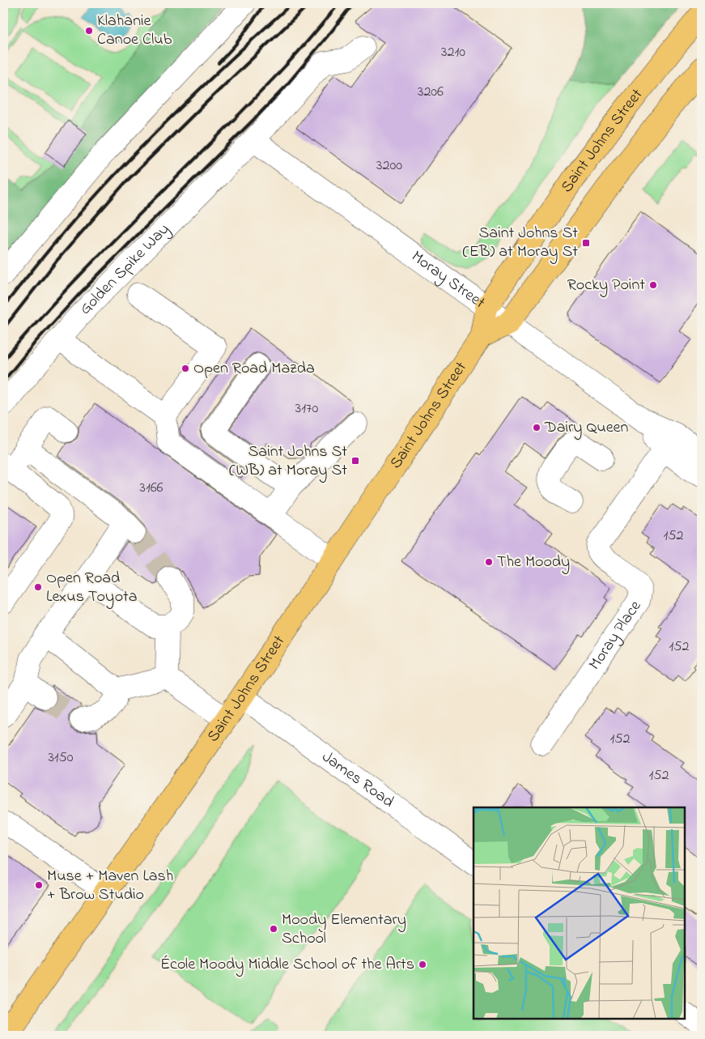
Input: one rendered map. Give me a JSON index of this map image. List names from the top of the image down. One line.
{"streets":{"main road":["Saint Johns Street"],"street":["Golden Spike Way","Moray Street","Moray Place","James Road"]},"crossings":[["Saint Johns Street","Moray Street"],["Saint Johns Street","James Road"],["Golden Spike Way","Moray Street"],["Moray Street","Moray Place"]],"places":{"other":["Klahanie Canoe Club","Rocky Point","Open Road Mazda","Dairy Queen","The Moody","Open Road Lexus Toyota","Muse + Maven Lash + Brow Studio","Moody Elementary School","École Moody Middle School of the Arts"],"transit":["Saint Johns St (EB) at Moray St","Saint Johns St (WB) at Moray St"]},"house_numbers":["3210","3206","3200","3170","3166","152","152","152","3150","152"]}
